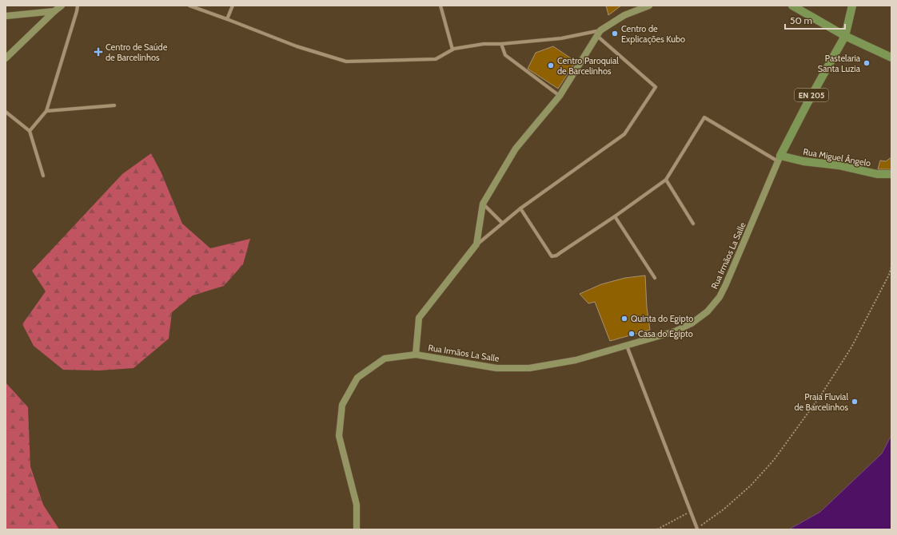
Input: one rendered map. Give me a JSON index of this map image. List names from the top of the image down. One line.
{"streets":{"main road":["EN 205","Rua Miguel Ângelo","Rua Irmãos La Salle"]},"crossings":[["EN 205","Rua Miguel Ângelo"],["EN 205","Rua Irmãos La Salle"],["Rua Miguel Ângelo","Rua Irmãos La Salle"]],"places":{"other":["Centro de Explicações Kubo","Pastelaria Santa Luzia","Centro Paroquial de Barcelinhos","Quinta do Egipto","Casa do Egipto","Praia Fluvial de Barcelinhos"],"health":["Centro de Saúde de Barcelinhos"]},"scale_bar":"50 m"}
